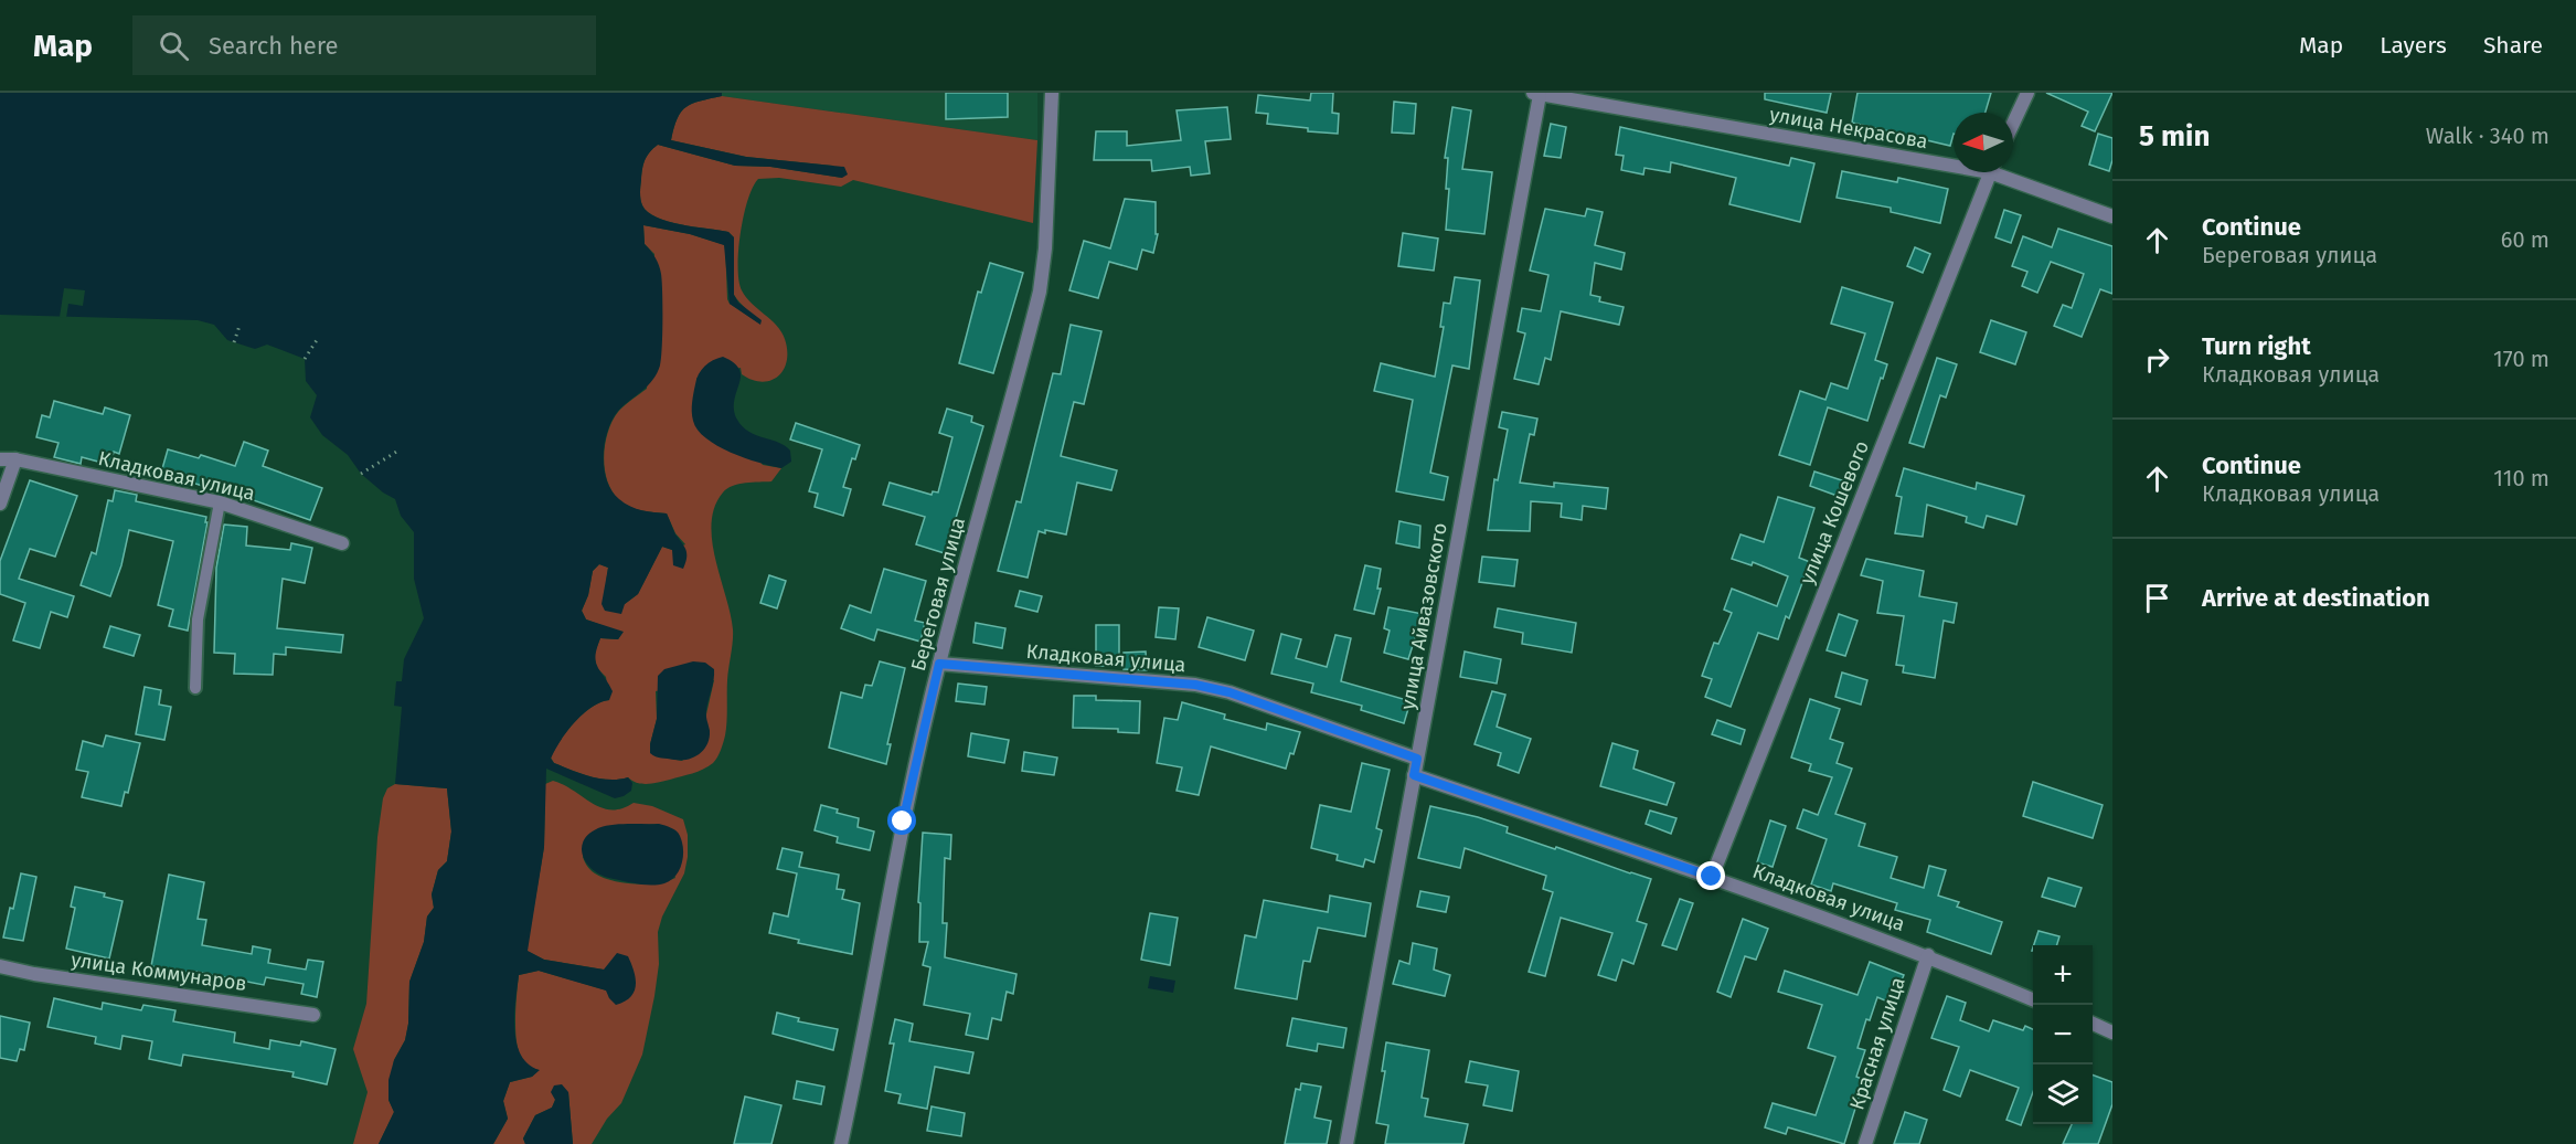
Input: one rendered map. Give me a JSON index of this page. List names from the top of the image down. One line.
{"streets":{"street":["улица Некрасова","Кладковая улица","улица Кошевого","Береговая улица","улица Айвазовского","улица Коммунаров","Красная улица"]},"crossings":[["улица Некрасова","улица Айвазовского"],["Кладковая улица","улица Кошевого"],["Кладковая улица","Береговая улица"],["Кладковая улица","улица Айвазовского"],["Кладковая улица","Красная улица"]],"north":"left","page":{"header":"Map","search":"Search here","nav":["Map","Layers","Share"],"heading":["5 min","Walk · 340 m"],"list":[["Continue","Береговая улица","60 m"],["Turn right","Кладковая улица","170 m"],["Continue","Кладковая улица","110 m"],"Arrive at destination"],"map_buttons":["+","−"]}}
